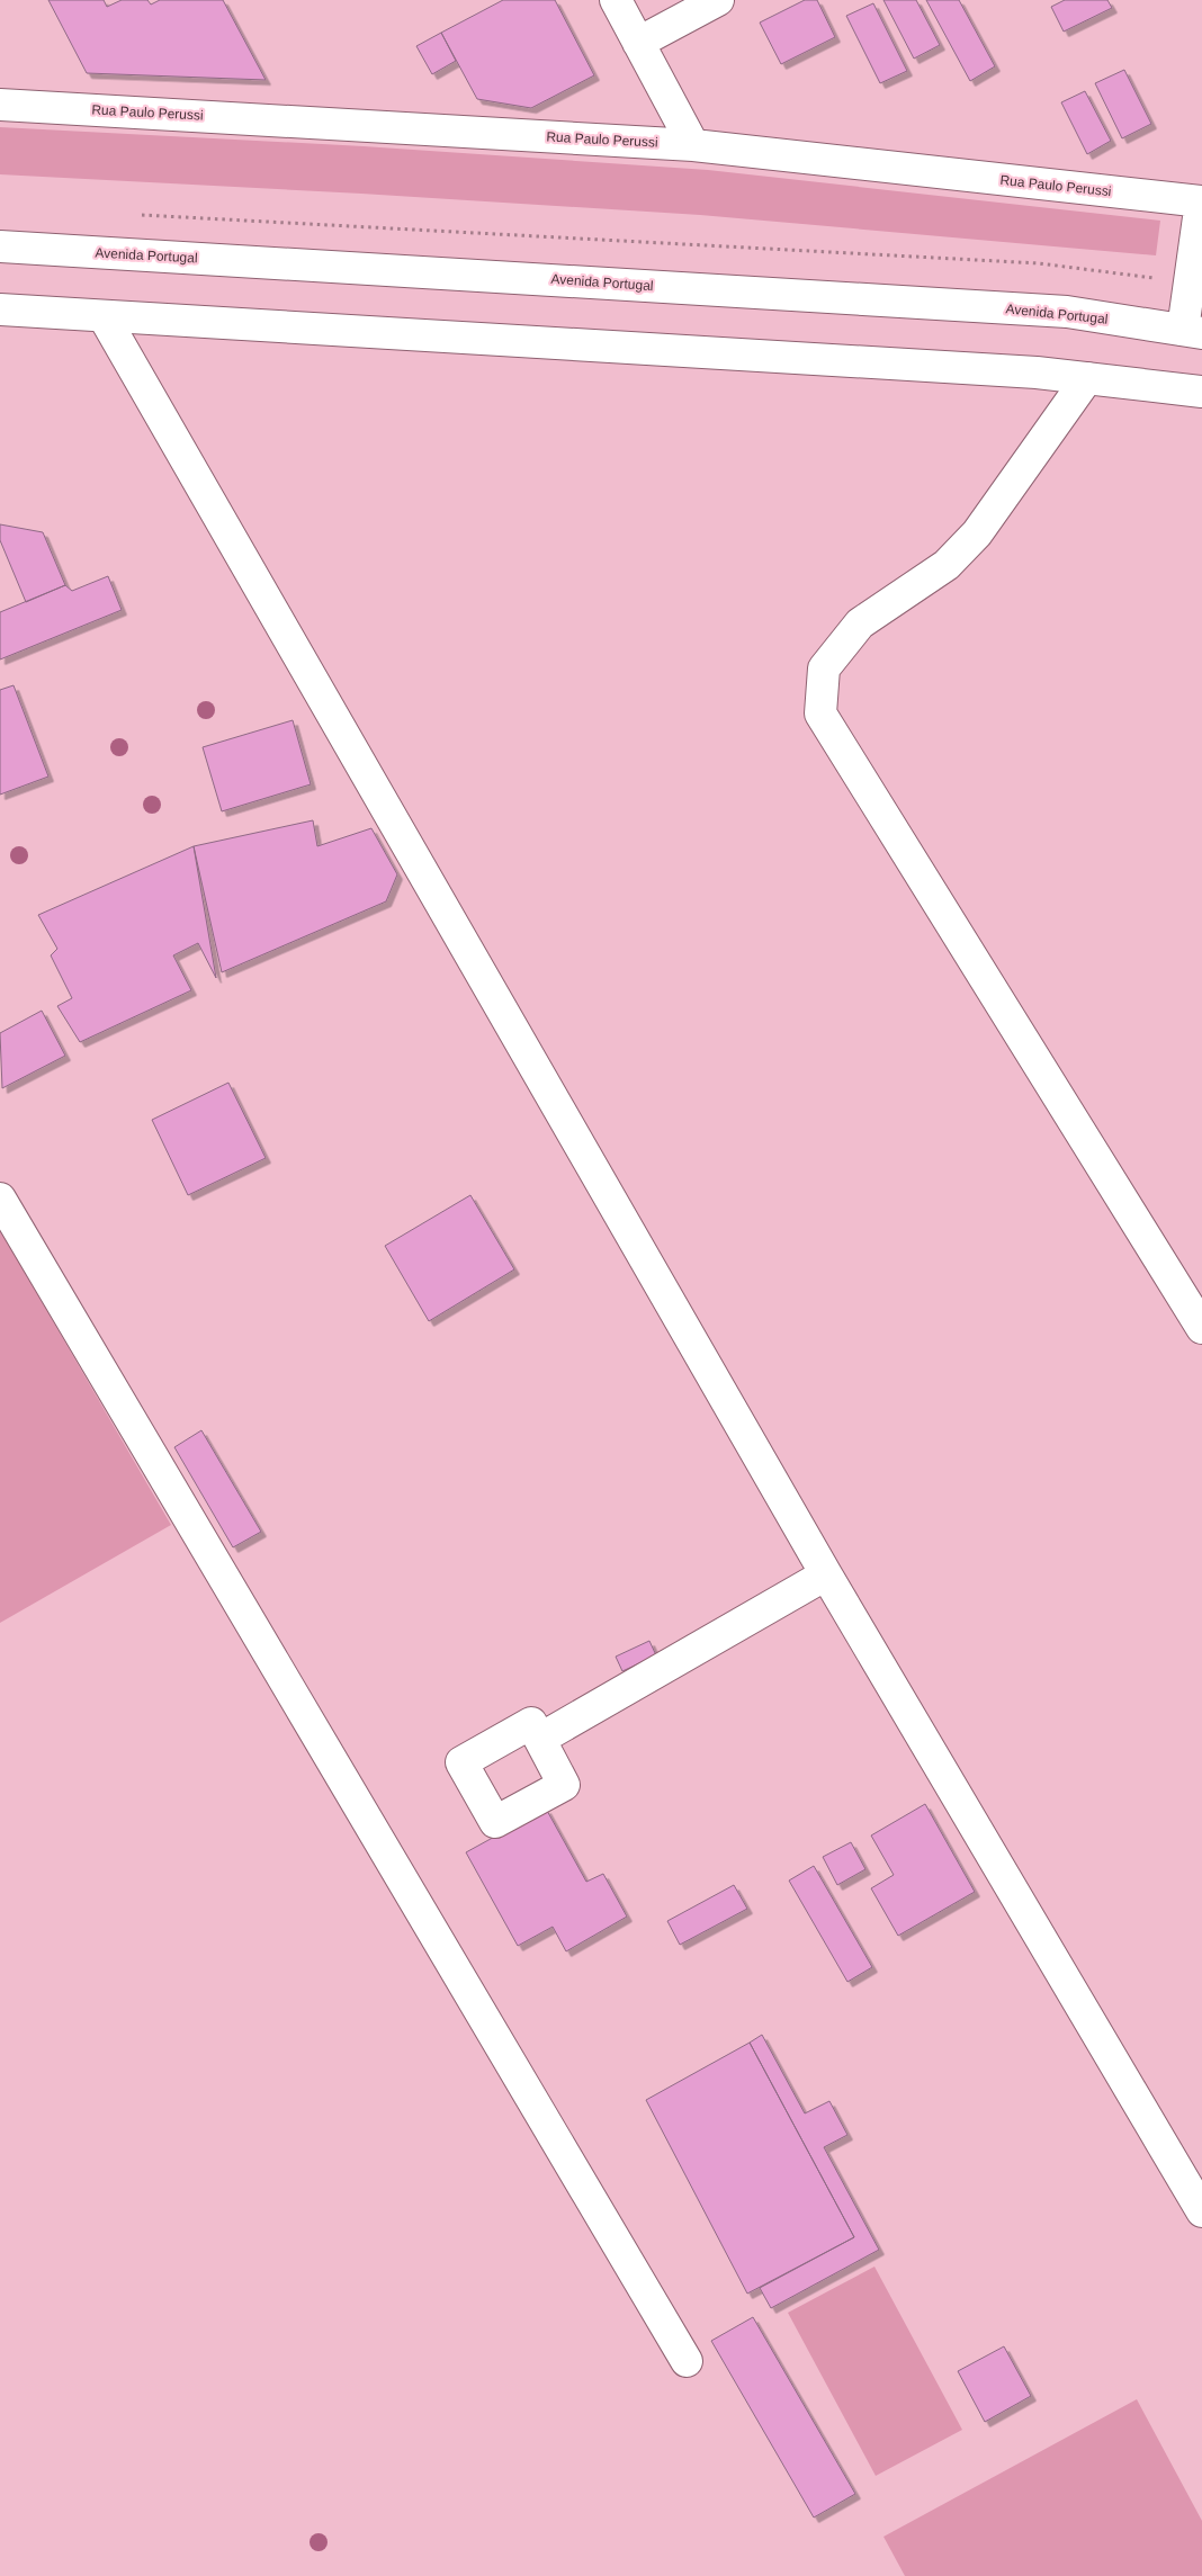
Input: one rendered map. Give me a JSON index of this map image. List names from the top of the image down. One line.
{"streets":{"street":["Rua Paulo Perussi","Avenida Portugal"]}}
